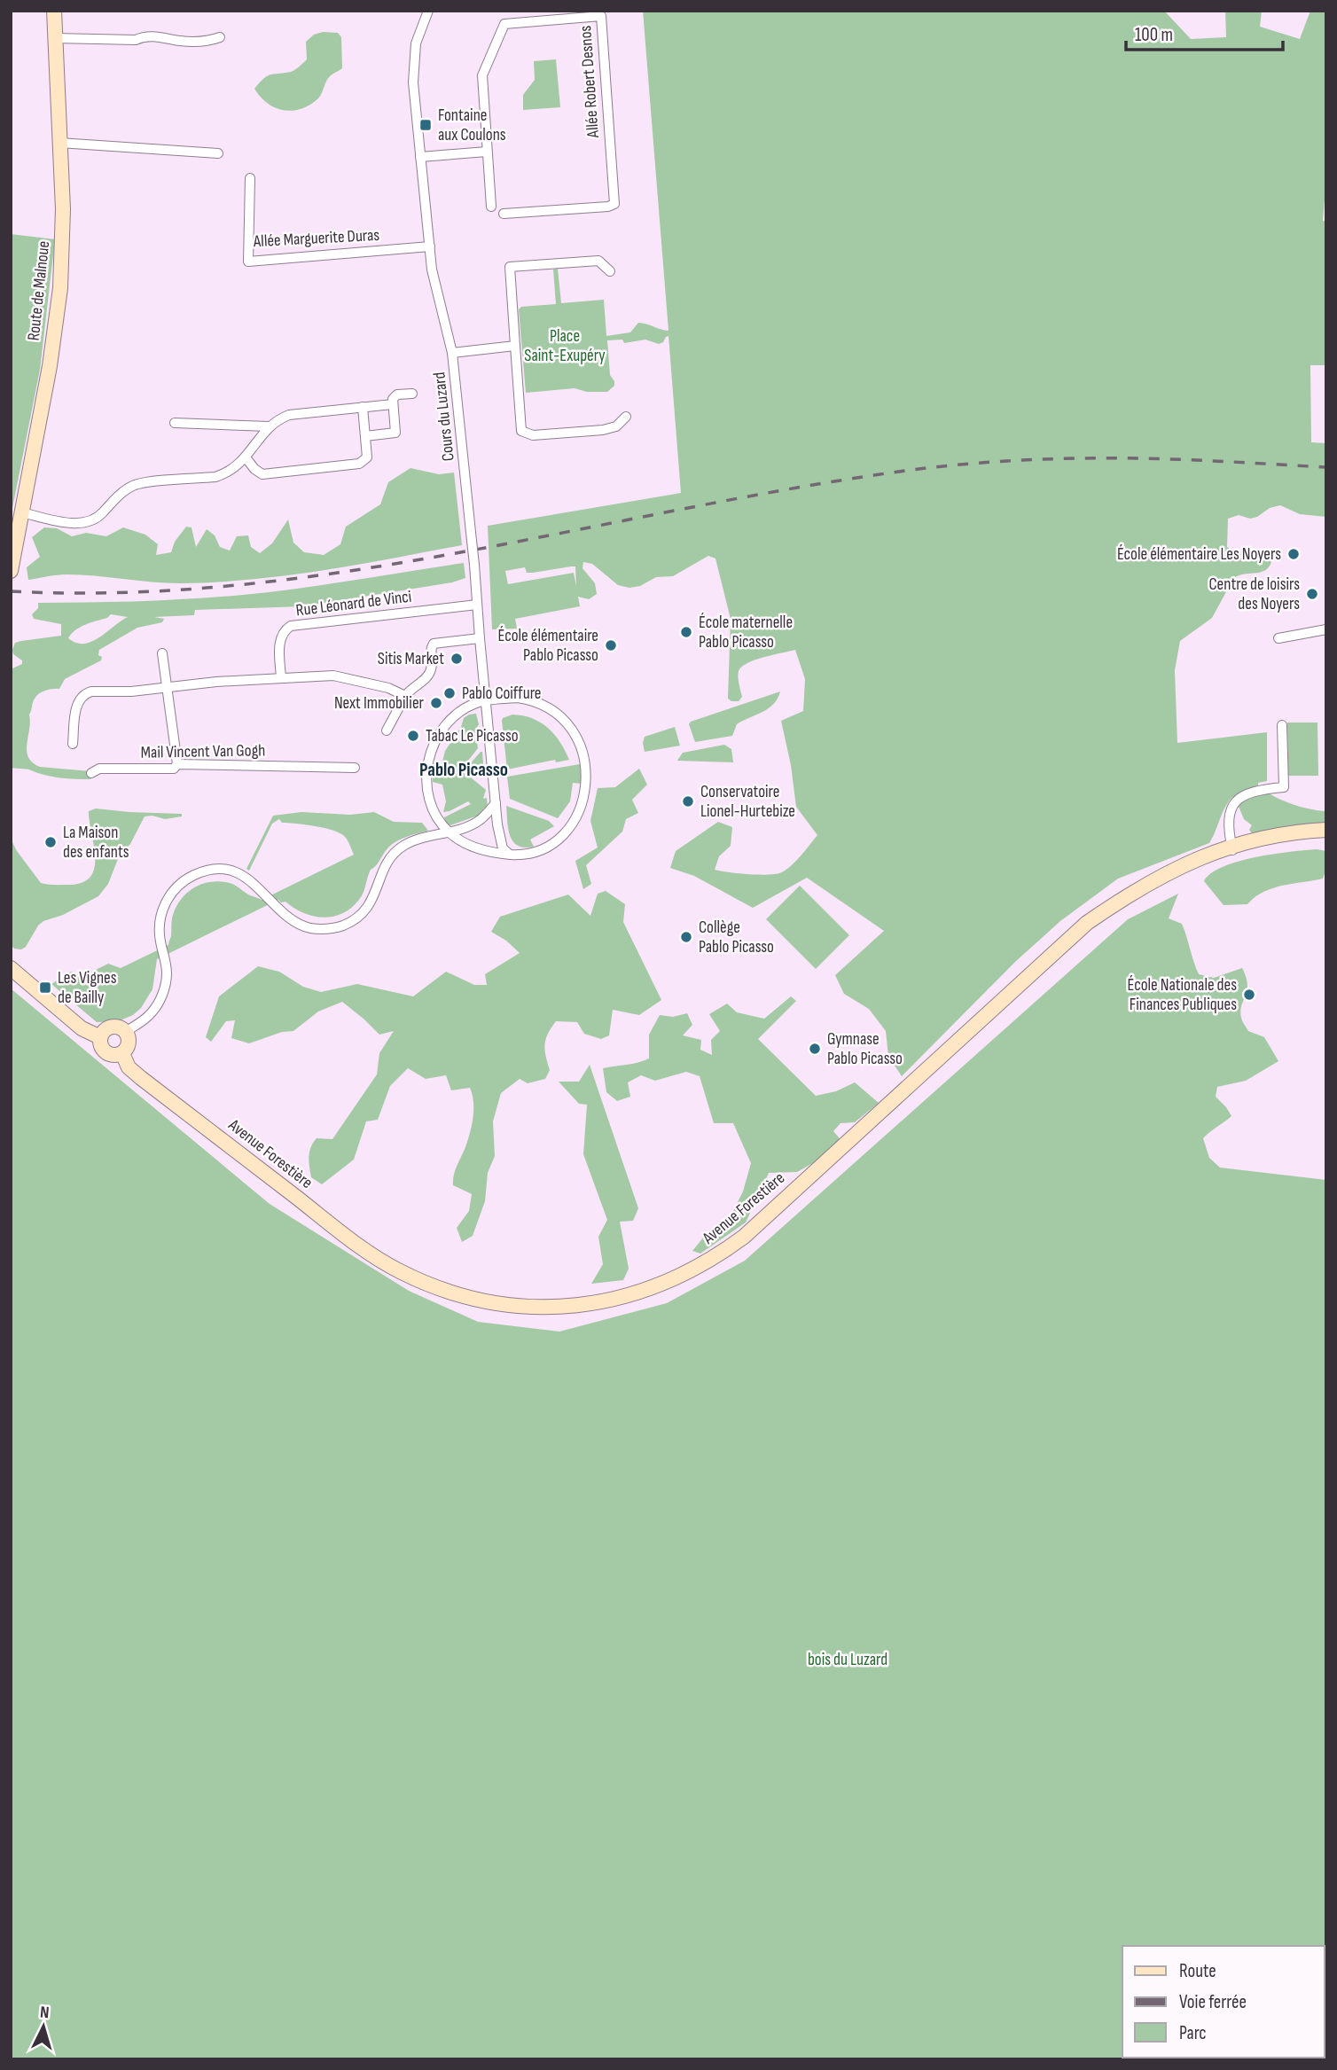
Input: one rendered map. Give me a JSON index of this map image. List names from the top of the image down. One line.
{"streets":{"street":["Allée Robert Desnos","Allée Marguerite Duras","Route de Malnoue","Cours du Luzard","Rue Léonard de Vinci","Mail Vincent Van Gogh","Avenue Forestière"]},"crossings":[["Allée Marguerite Duras","Cours du Luzard"],["Cours du Luzard","Rue Léonard de Vinci"]],"districts":["Pablo Picasso"],"parks":["Place Saint-Exupéry","bois du Luzard"],"places":{"transit":["Fontaine aux Coulons","Les Vignes de Bailly"],"other":["École élémentaire Les Noyers","Centre de loisirs des Noyers","École maternelle Pablo Picasso","École élémentaire Pablo Picasso","Sitis Market","Pablo Coiffure","Next Immobilier","Tabac Le Picasso","Conservatoire Lionel-Hurtebize","La Maison des enfants","Collège Pablo Picasso","École Nationale des Finances Publiques","Gymnase Pablo Picasso"]},"legend":["Route","Voie ferrée","Parc"],"scale_bar":"100 m","north":"top"}
